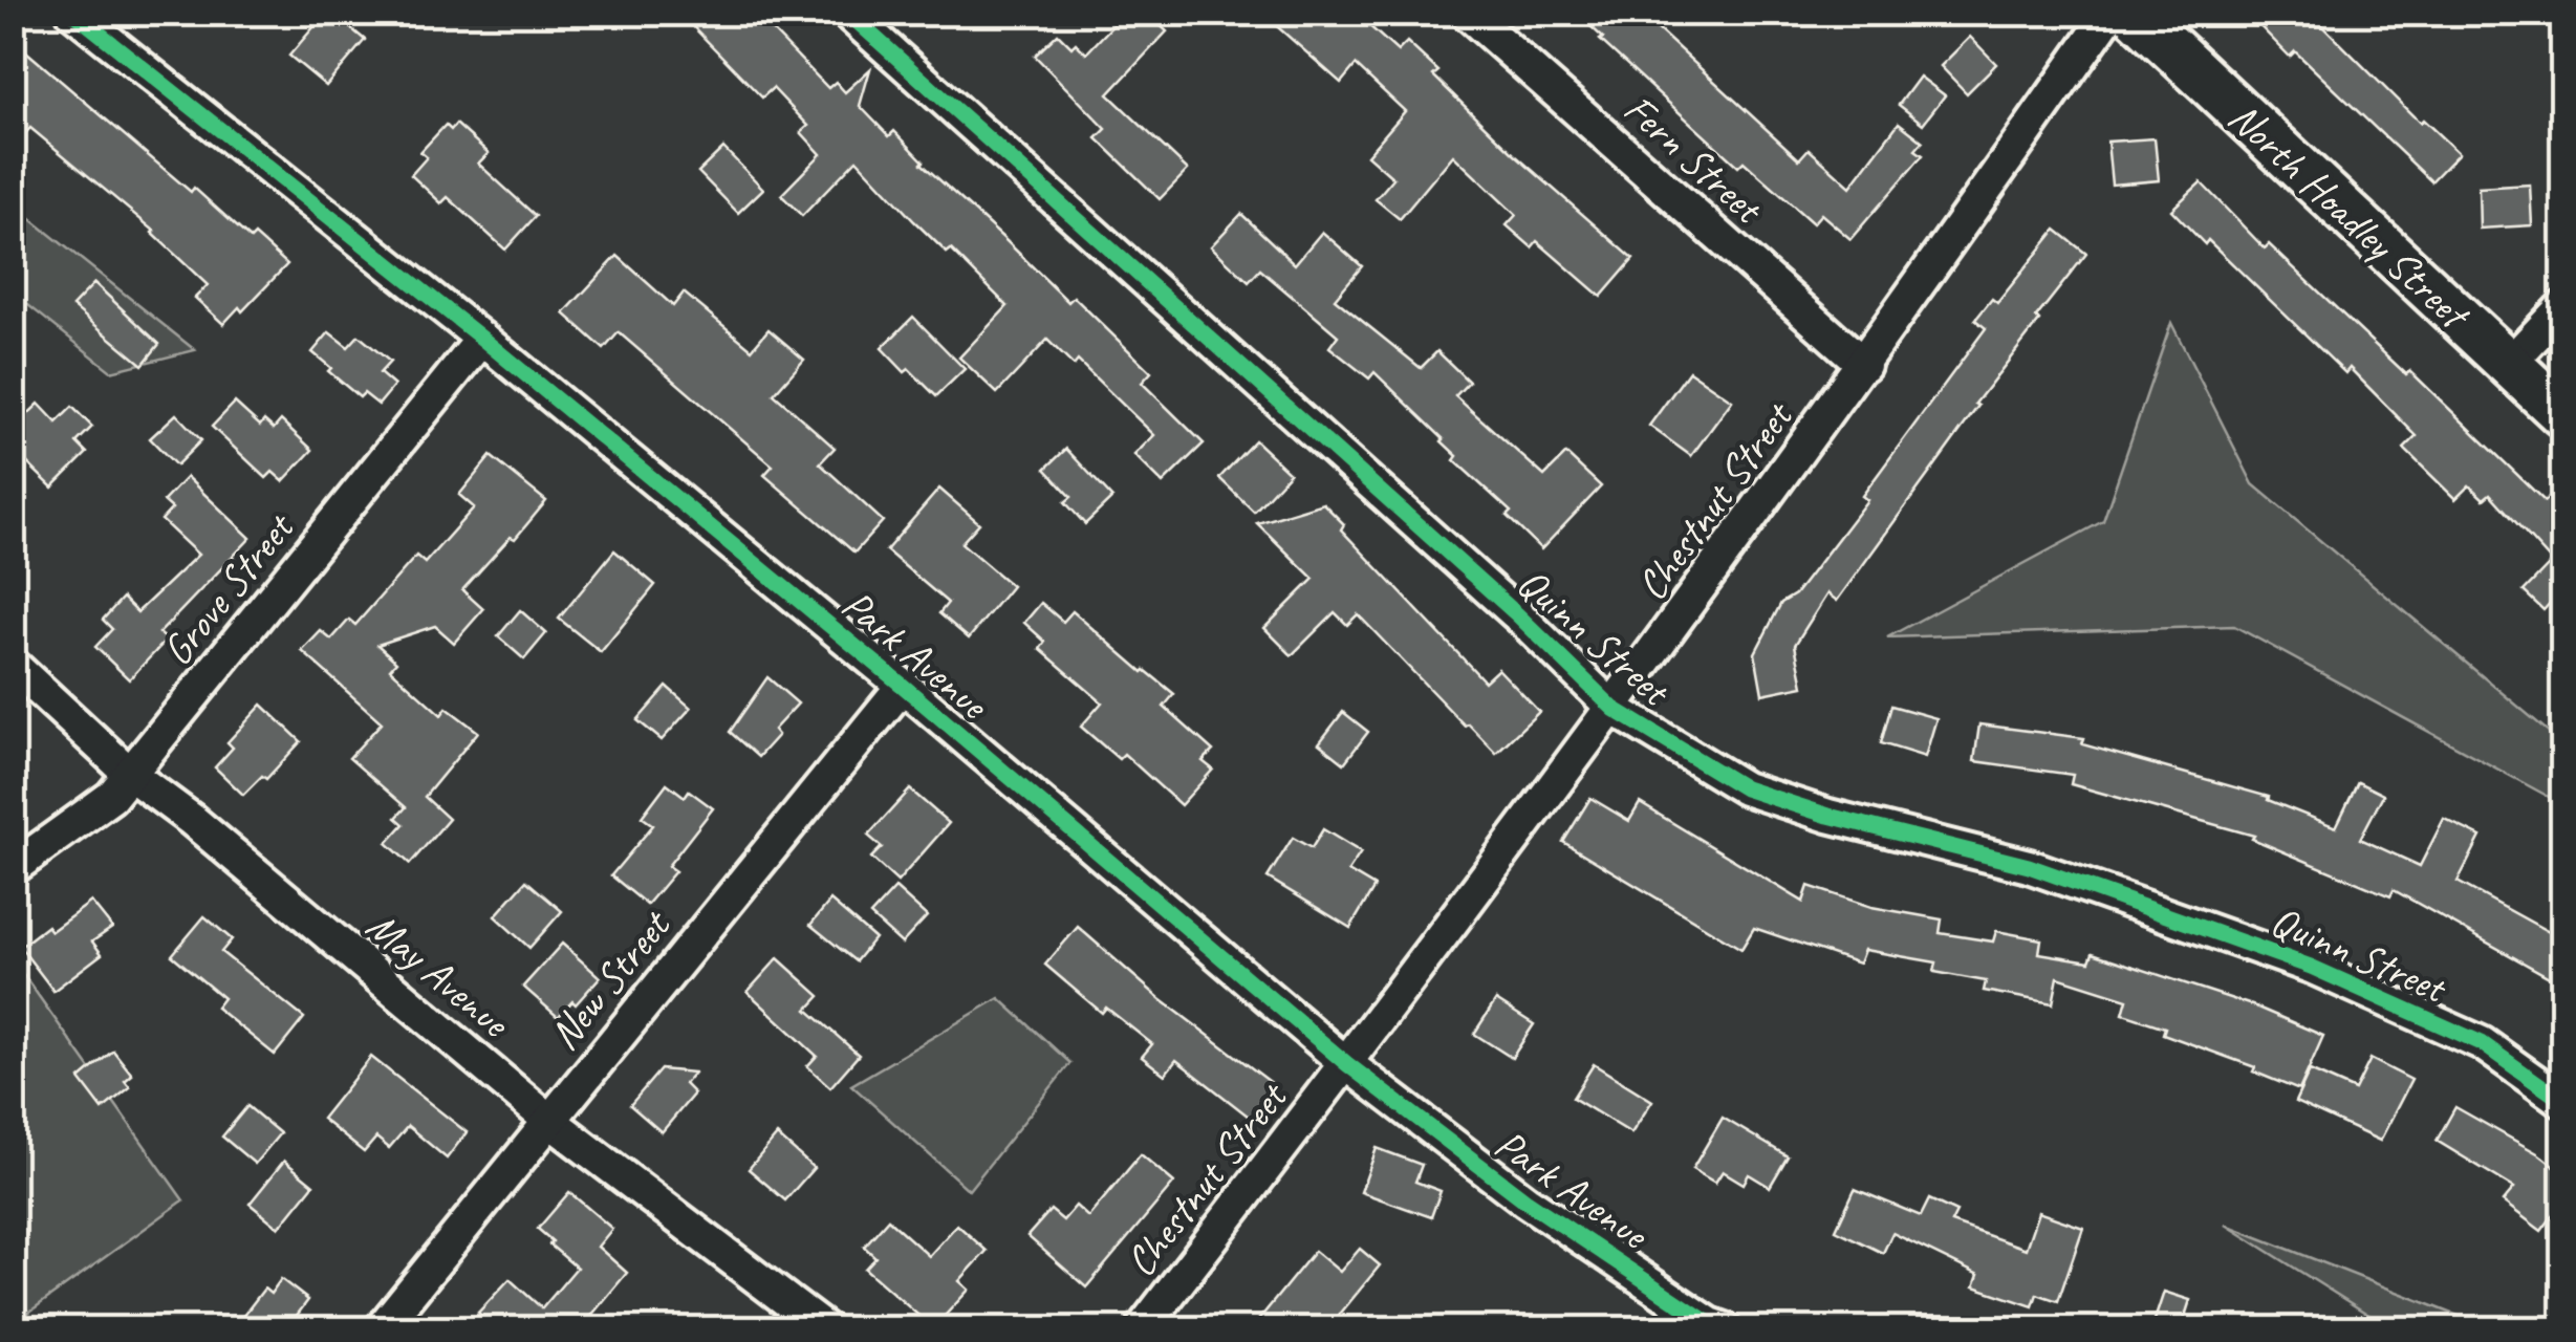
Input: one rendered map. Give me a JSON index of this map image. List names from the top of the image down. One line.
{"streets":{"street":["Fern Street","North Hoadley Street","Chestnut Street","Grove Street","Quinn Street","Park Avenue","May Avenue","New Street"]},"crossings":[["Fern Street","Chestnut Street"],["Chestnut Street","Quinn Street"],["Chestnut Street","Park Avenue"],["Grove Street","Park Avenue"],["Grove Street","May Avenue"],["Park Avenue","New Street"],["May Avenue","New Street"]]}
